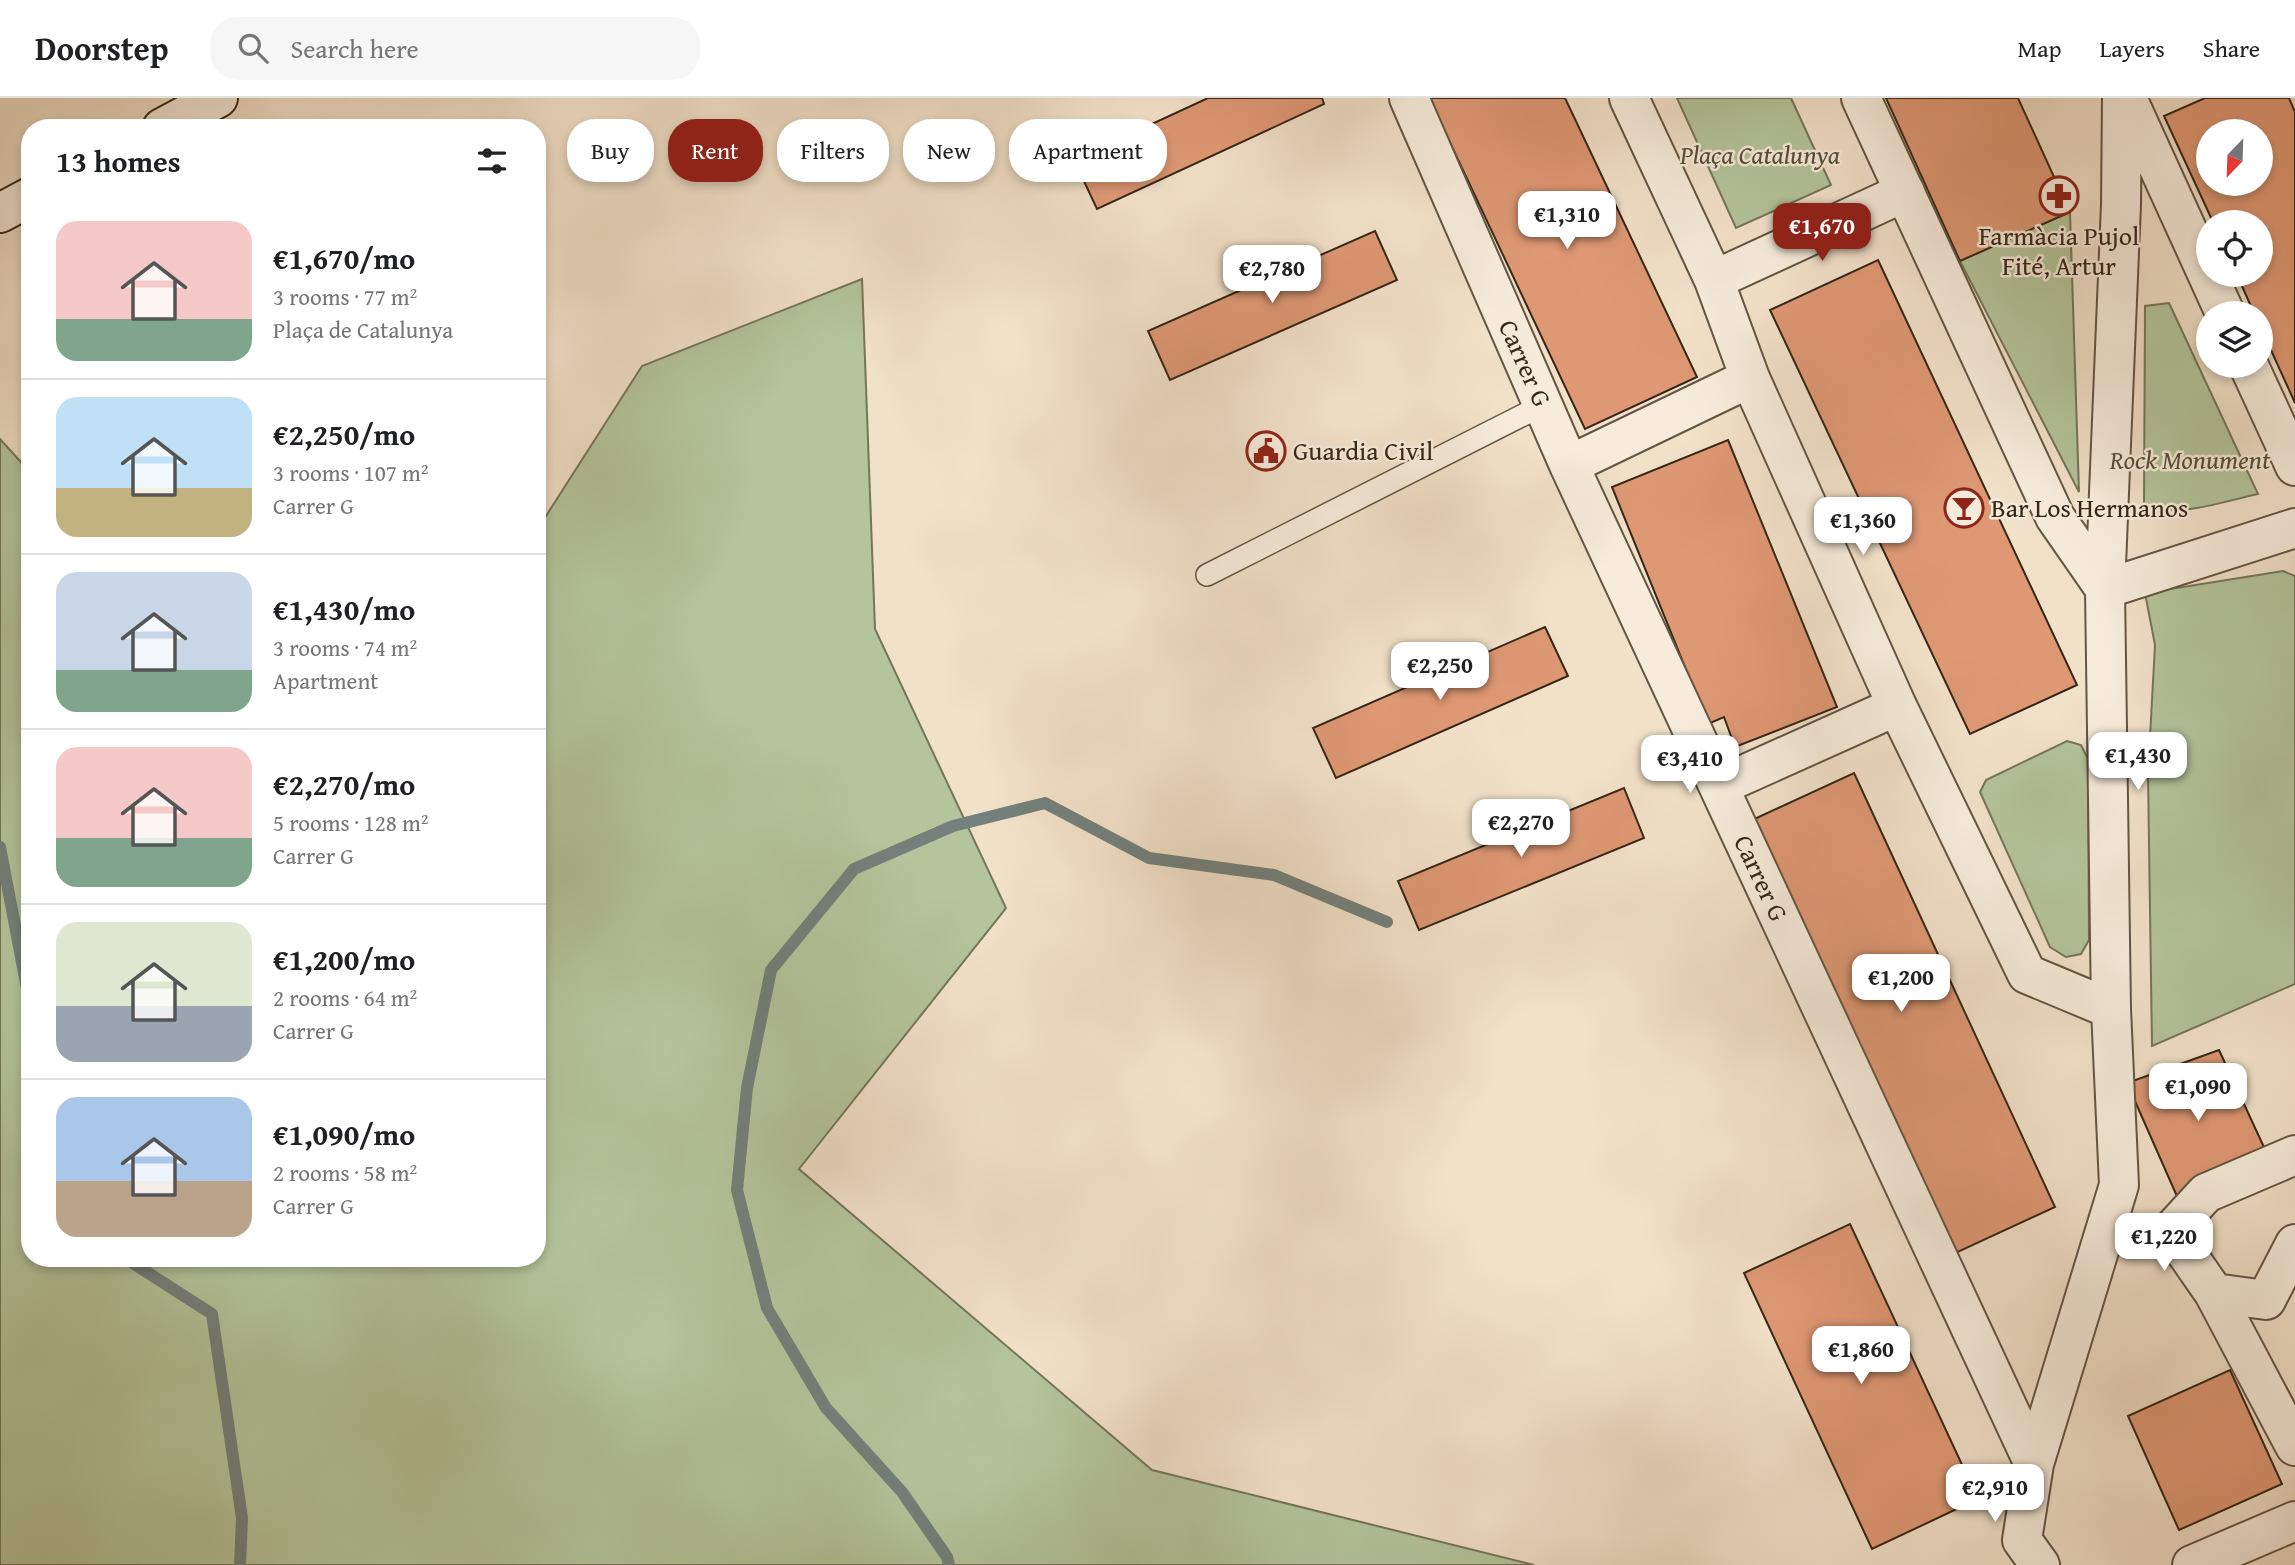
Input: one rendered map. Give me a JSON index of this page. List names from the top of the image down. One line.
{"streets":{"street":["Carrer G"]},"parks":["Plaça Catalunya","Rock Monument"],"places":{"pharmacy":["Farmàcia Pujol Fité, Artur"],"public building":["Guardia Civil"],"bar":["Bar Los Hermanos"]},"north":"bottom left","page":{"header":"Doorstep","search":"Search here","nav":["Map","Layers","Share"],"chip":["Buy","Rent","Filters","New","Apartment"],"heading":"13 homes","price":["€1,310","€1,670","€2,780","€1,360","€2,250","€1,430","€3,410","€2,270","€1,200","€1,090","€1,220","€1,860","€2,910"],"list":[{"name":"€1,670/mo","note":"3 rooms · 77 m² · Plaça de Catalunya"},{"name":"€2,250/mo","note":"3 rooms · 107 m² · Carrer G"},{"name":"€1,430/mo","note":"3 rooms · 74 m² · Apartment"},{"name":"€2,270/mo","note":"5 rooms · 128 m² · Carrer G"},{"name":"€1,200/mo","note":"2 rooms · 64 m² · Carrer G"},{"name":"€1,090/mo","note":"2 rooms · 58 m² · Carrer G"}]}}
